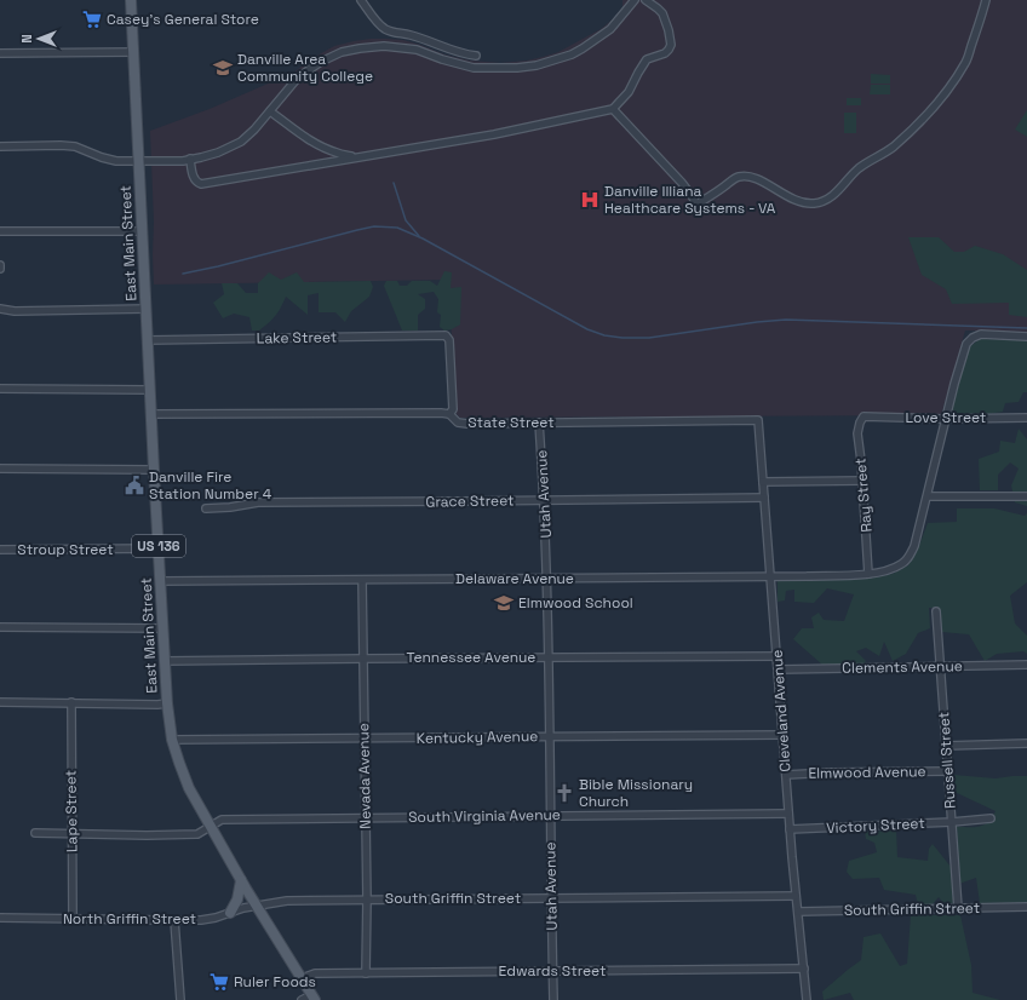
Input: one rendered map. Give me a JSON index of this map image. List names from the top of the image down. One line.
{"streets":{"main road":["East Main Street","US 136"],"street":["Lake Street","Love Street","State Street","Utah Avenue","Ray Street","Grace Street","Stroup Street","Delaware Avenue","Tennessee Avenue","Clements Avenue","Cleveland Avenue","Kentucky Avenue","Russell Street","Elmwood Avenue","Nevada Avenue","Lape Street","South Virginia Avenue","Victory Street","South Griffin Street","North Griffin Street","Edwards Street"]},"crossings":[["East Main Street","Lake Street"],["East Main Street","State Street"],["East Main Street","Stroup Street"],["East Main Street","Delaware Avenue"],["East Main Street","Tennessee Avenue"],["East Main Street","Kentucky Avenue"],["East Main Street","South Virginia Avenue"],["East Main Street","South Griffin Street"],["East Main Street","North Griffin Street"],["East Main Street","Edwards Street"],["Lake Street","State Street"],["Love Street","Ray Street"],["State Street","Utah Avenue"],["State Street","Cleveland Avenue"],["Utah Avenue","Grace Street"],["Utah Avenue","Delaware Avenue"],["Utah Avenue","Tennessee Avenue"],["Utah Avenue","Kentucky Avenue"],["Utah Avenue","South Virginia Avenue"],["Utah Avenue","South Griffin Street"],["Utah Avenue","Edwards Street"],["Ray Street","Delaware Avenue"],["Grace Street","Cleveland Avenue"],["Delaware Avenue","Cleveland Avenue"],["Delaware Avenue","Nevada Avenue"],["Tennessee Avenue","Cleveland Avenue"],["Tennessee Avenue","Nevada Avenue"],["Clements Avenue","Cleveland Avenue"],["Clements Avenue","Russell Street"],["Cleveland Avenue","Kentucky Avenue"],["Cleveland Avenue","Elmwood Avenue"],["Cleveland Avenue","South Virginia Avenue"],["Cleveland Avenue","Victory Street"],["Cleveland Avenue","South Griffin Street"],["Cleveland Avenue","Edwards Street"],["Kentucky Avenue","Nevada Avenue"],["Russell Street","Elmwood Avenue"],["Russell Street","Victory Street"],["Russell Street","South Griffin Street"],["Nevada Avenue","South Virginia Avenue"],["Nevada Avenue","South Griffin Street"],["Nevada Avenue","Edwards Street"],["Lape Street","South Virginia Avenue"],["Lape Street","North Griffin Street"],["South Griffin Street","North Griffin Street"]],"places":{"supermarket":["Casey's General Store","Ruler Foods"],"school or university":["Danville Area Community College","Elmwood School"],"hospital":["Danville Illiana Healthcare Systems - VA"],"public building":["Danville Fire Station Number 4"],"church":["Bible Missionary Church"]},"north":"left"}
